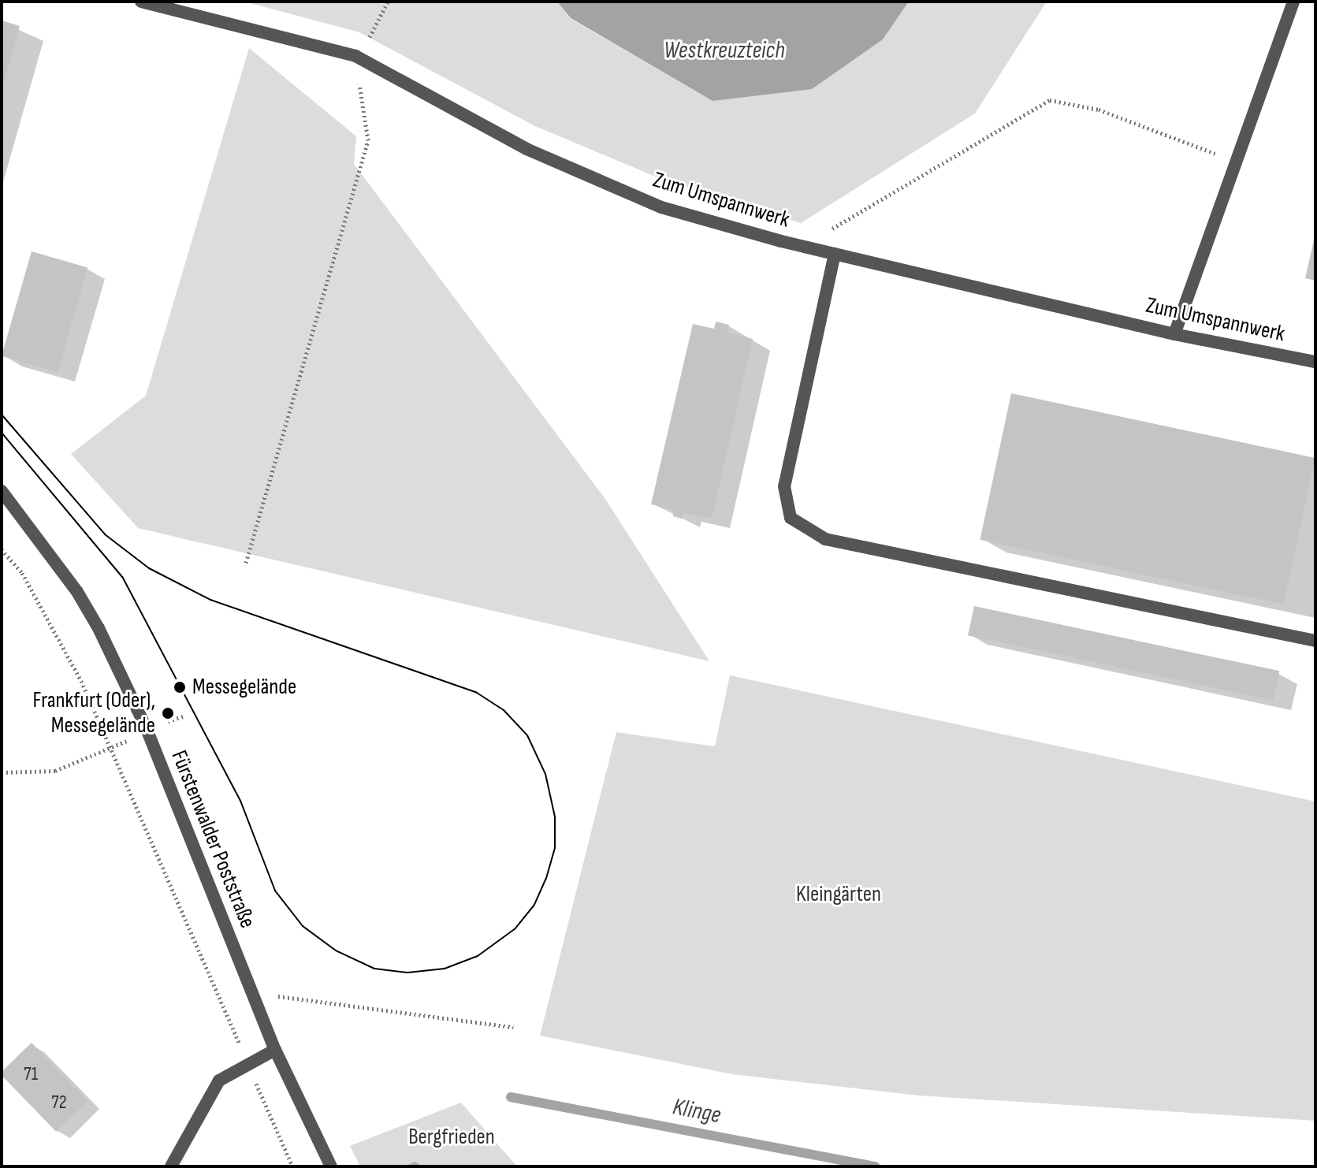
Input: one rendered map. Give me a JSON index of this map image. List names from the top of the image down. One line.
{"streets":{"street":["Zum Umspannwerk","Fürstenwalder Poststraße"]},"water":["Westkreuzteich","Klinge"],"parks":["Kleingärten","Bergfrieden"],"places":["Messegelände","Frankfurt (Oder), Messegelände"],"house_numbers":["71","72"]}
